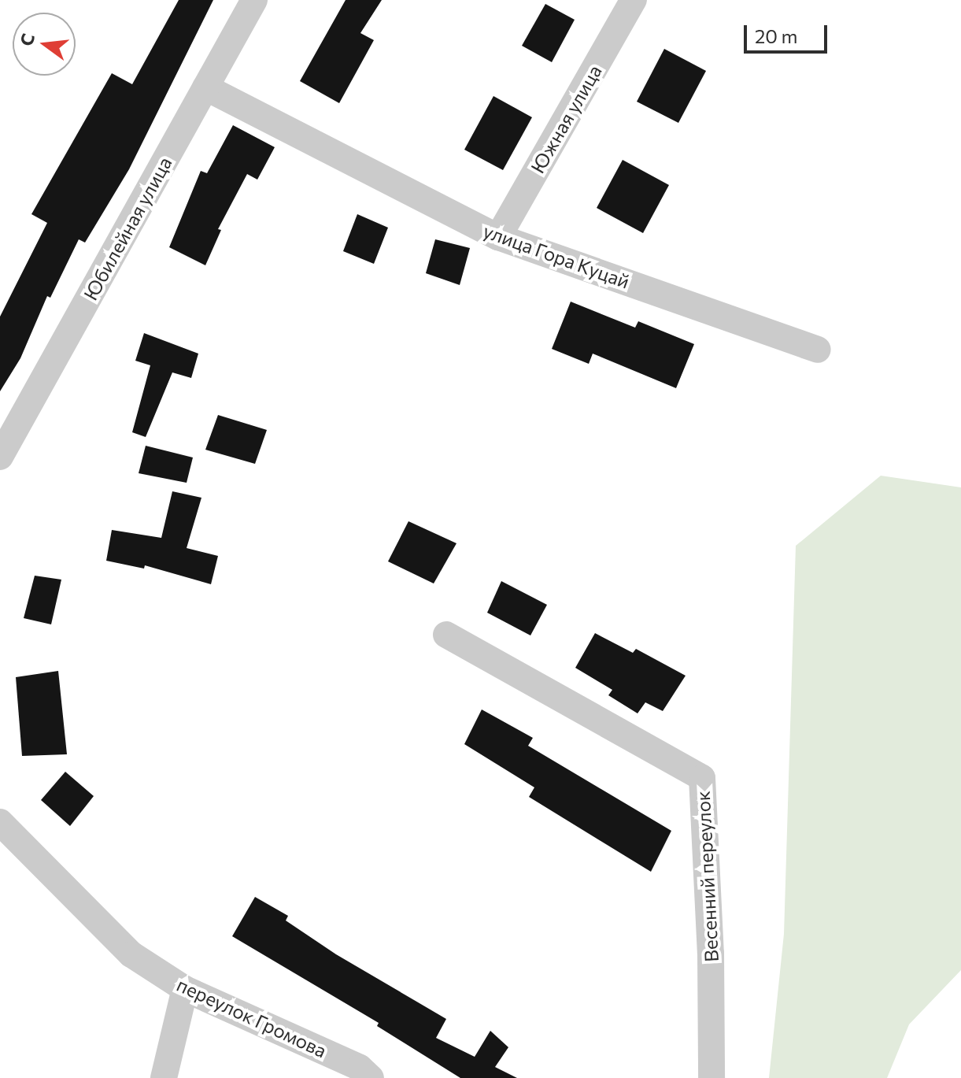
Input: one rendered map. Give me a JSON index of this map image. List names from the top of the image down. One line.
{"streets":{"street":["Южная улица","Юбилейная улица","улица Гора Куцай","Весенний переулок","переулок Громова"]},"crossings":[["Южная улица","улица Гора Куцай"],["Юбилейная улица","улица Гора Куцай"]],"scale_bar":"20 m","north":"left"}
